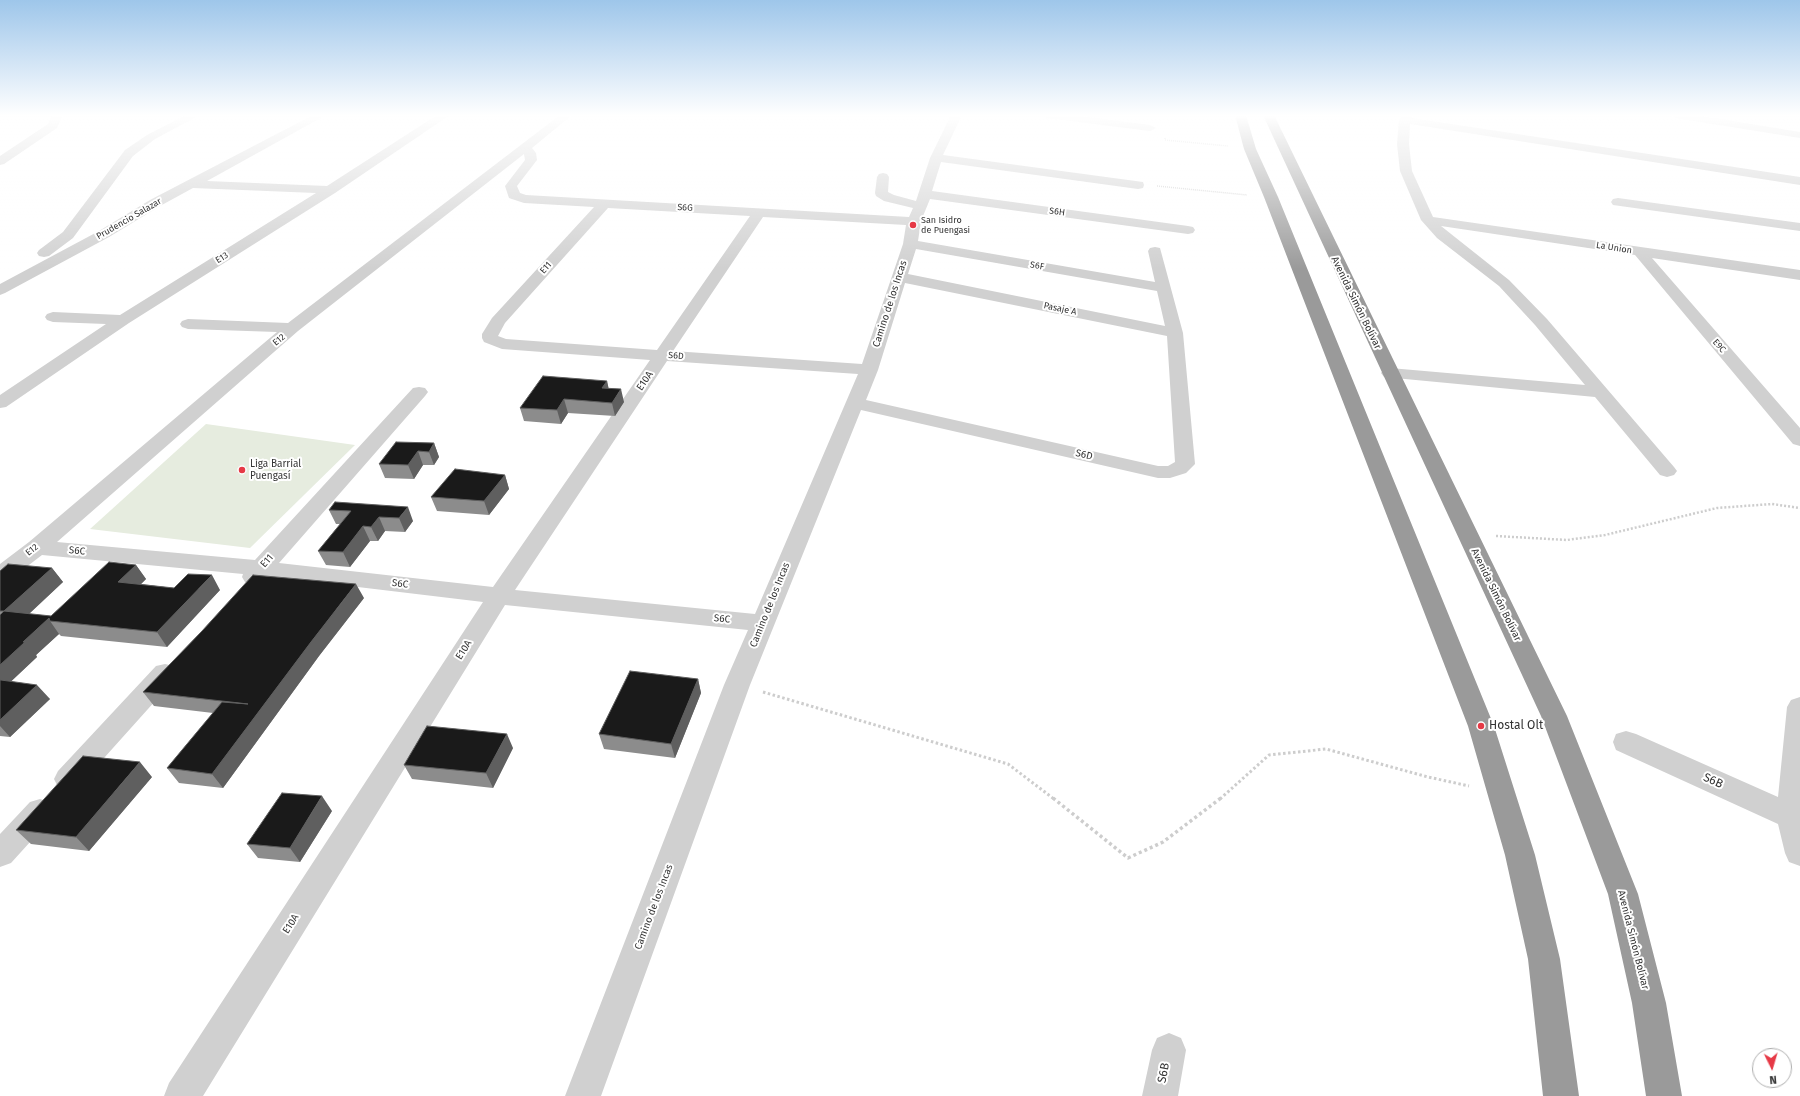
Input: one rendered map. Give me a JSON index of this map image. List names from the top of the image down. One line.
{"streets":{"highway":["Avenida Simón Bolívar"],"street":["S6G","S6H","Prudencio Salazar","La Union","E13","S6F","E11","Camino de los Incas","Pasaje A","E12","E9C","S6D","E10A","S6C","S6B"]},"crossings":[["S6G","S6H"],["S6G","S6F"],["S6G","E11"],["S6G","Camino de los Incas"],["S6G","E10A"],["S6H","S6F"],["S6H","Camino de los Incas"],["La Union","E9C"],["S6F","Camino de los Incas"],["E11","S6D"],["E11","S6C"],["Camino de los Incas","Pasaje A"],["Camino de los Incas","S6D"],["Camino de los Incas","S6C"],["Pasaje A","S6D"],["E12","S6C"],["S6D","E10A"],["E10A","S6C"]],"places":["San Isidro de Puengasi","Liga Barrial Puengasí","Hostal Olt"],"north":"bottom"}
